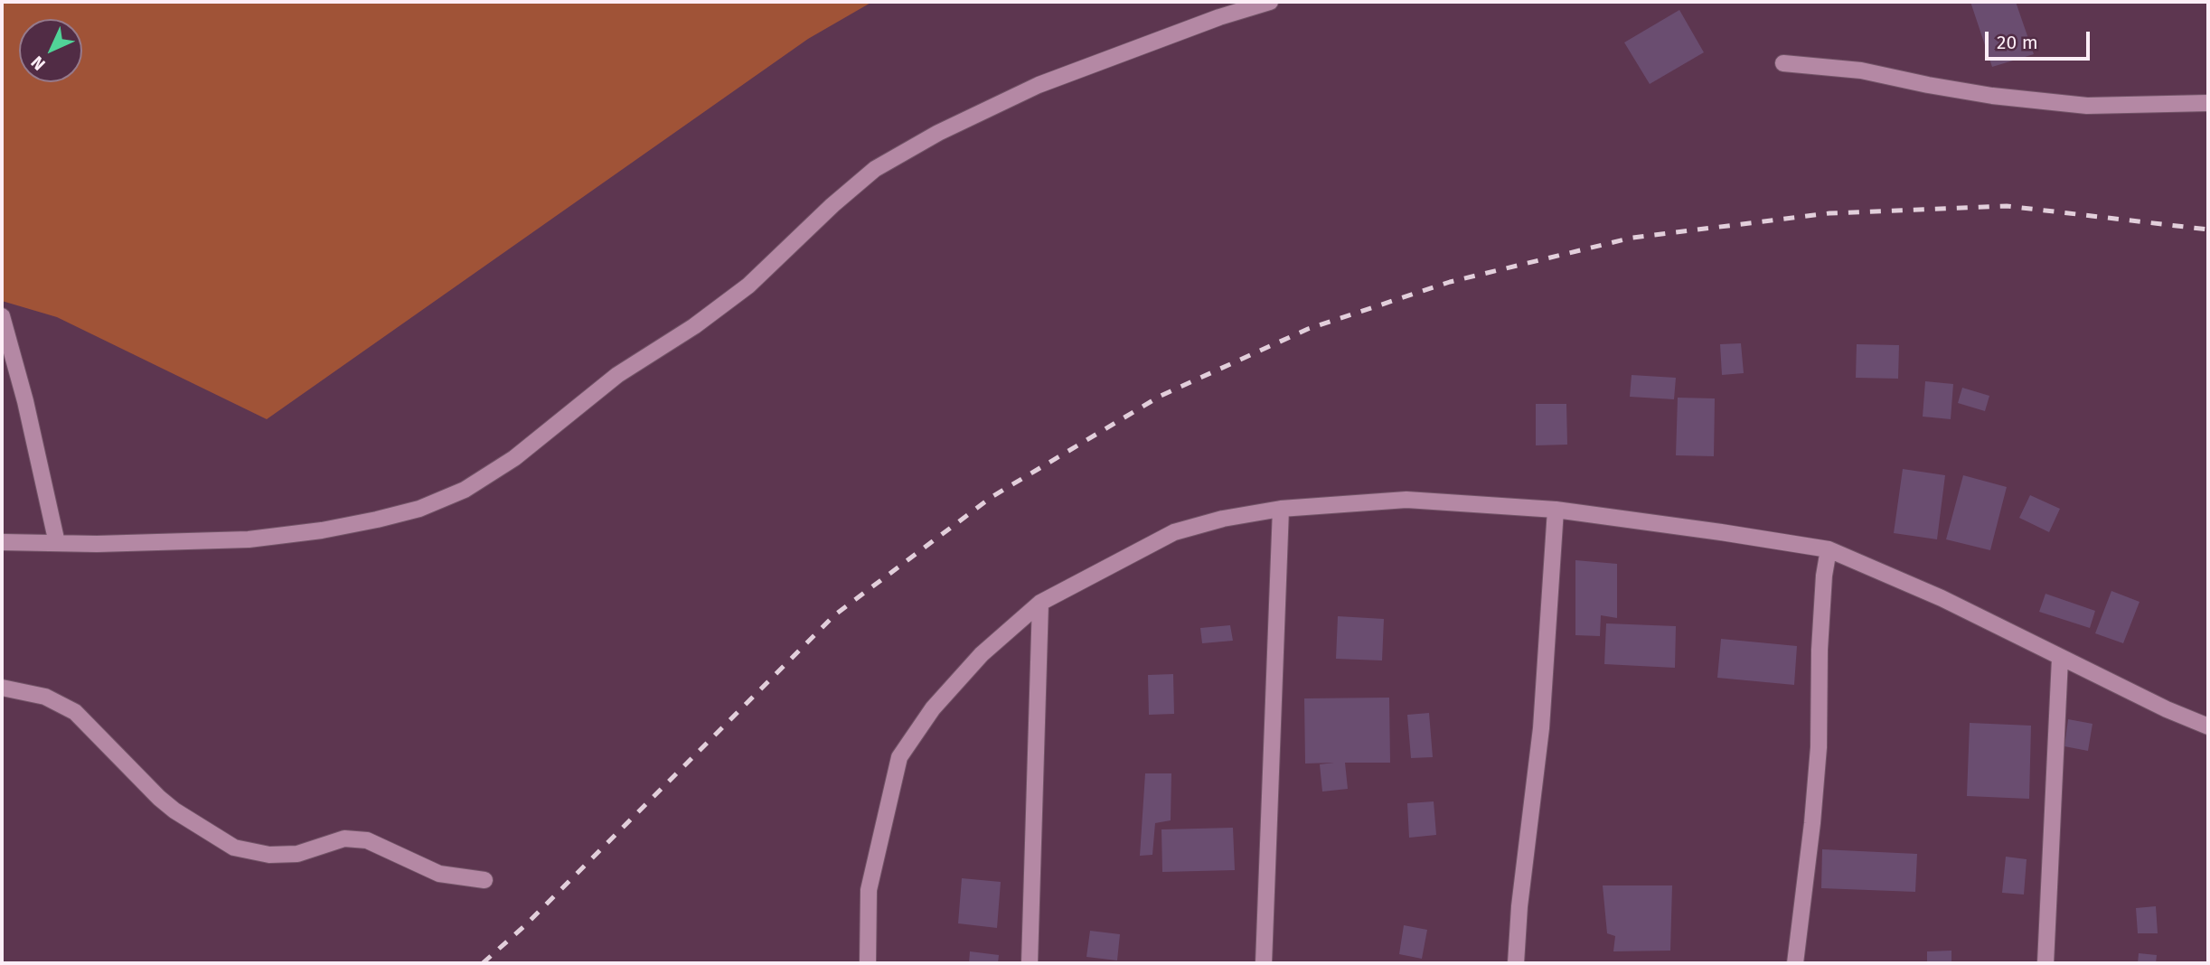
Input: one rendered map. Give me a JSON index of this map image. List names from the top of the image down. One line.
{"scale_bar":"20 m","north":"bottom left"}
